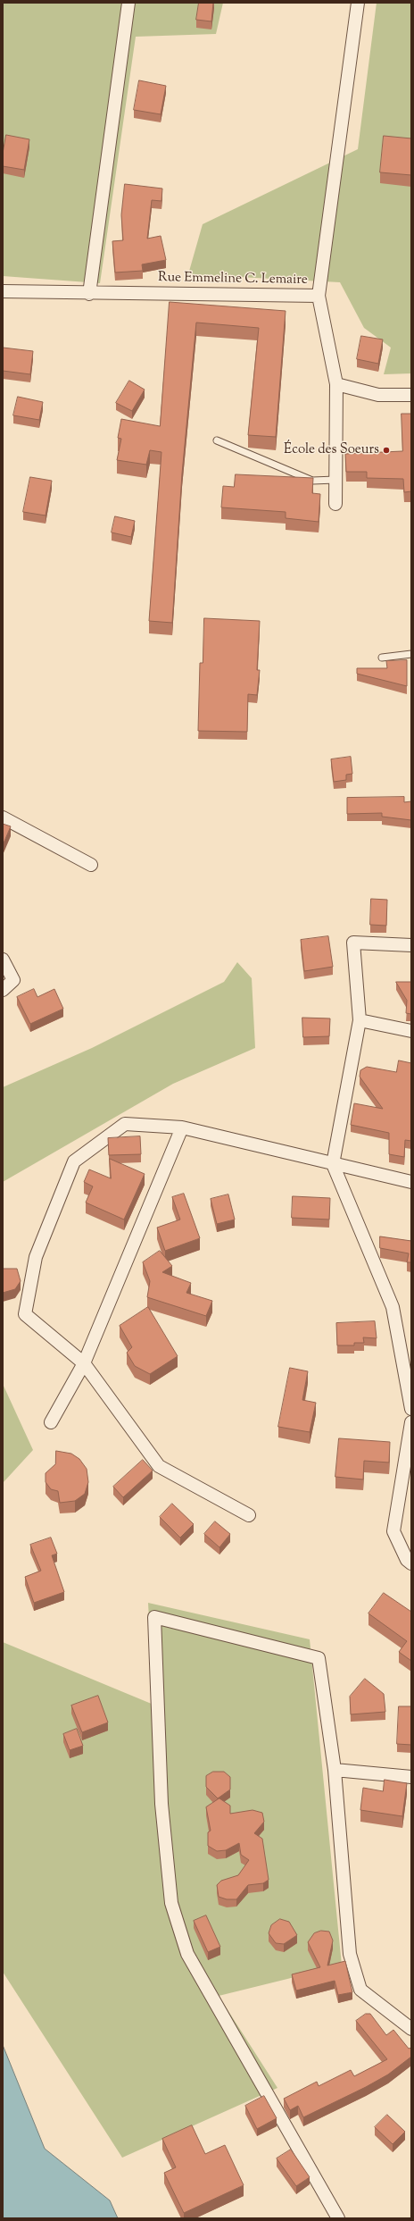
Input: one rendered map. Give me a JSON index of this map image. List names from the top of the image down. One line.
{"streets":{"street":["Rue Emmeline C. Lemaire"]},"places":["École des Soeurs"]}
